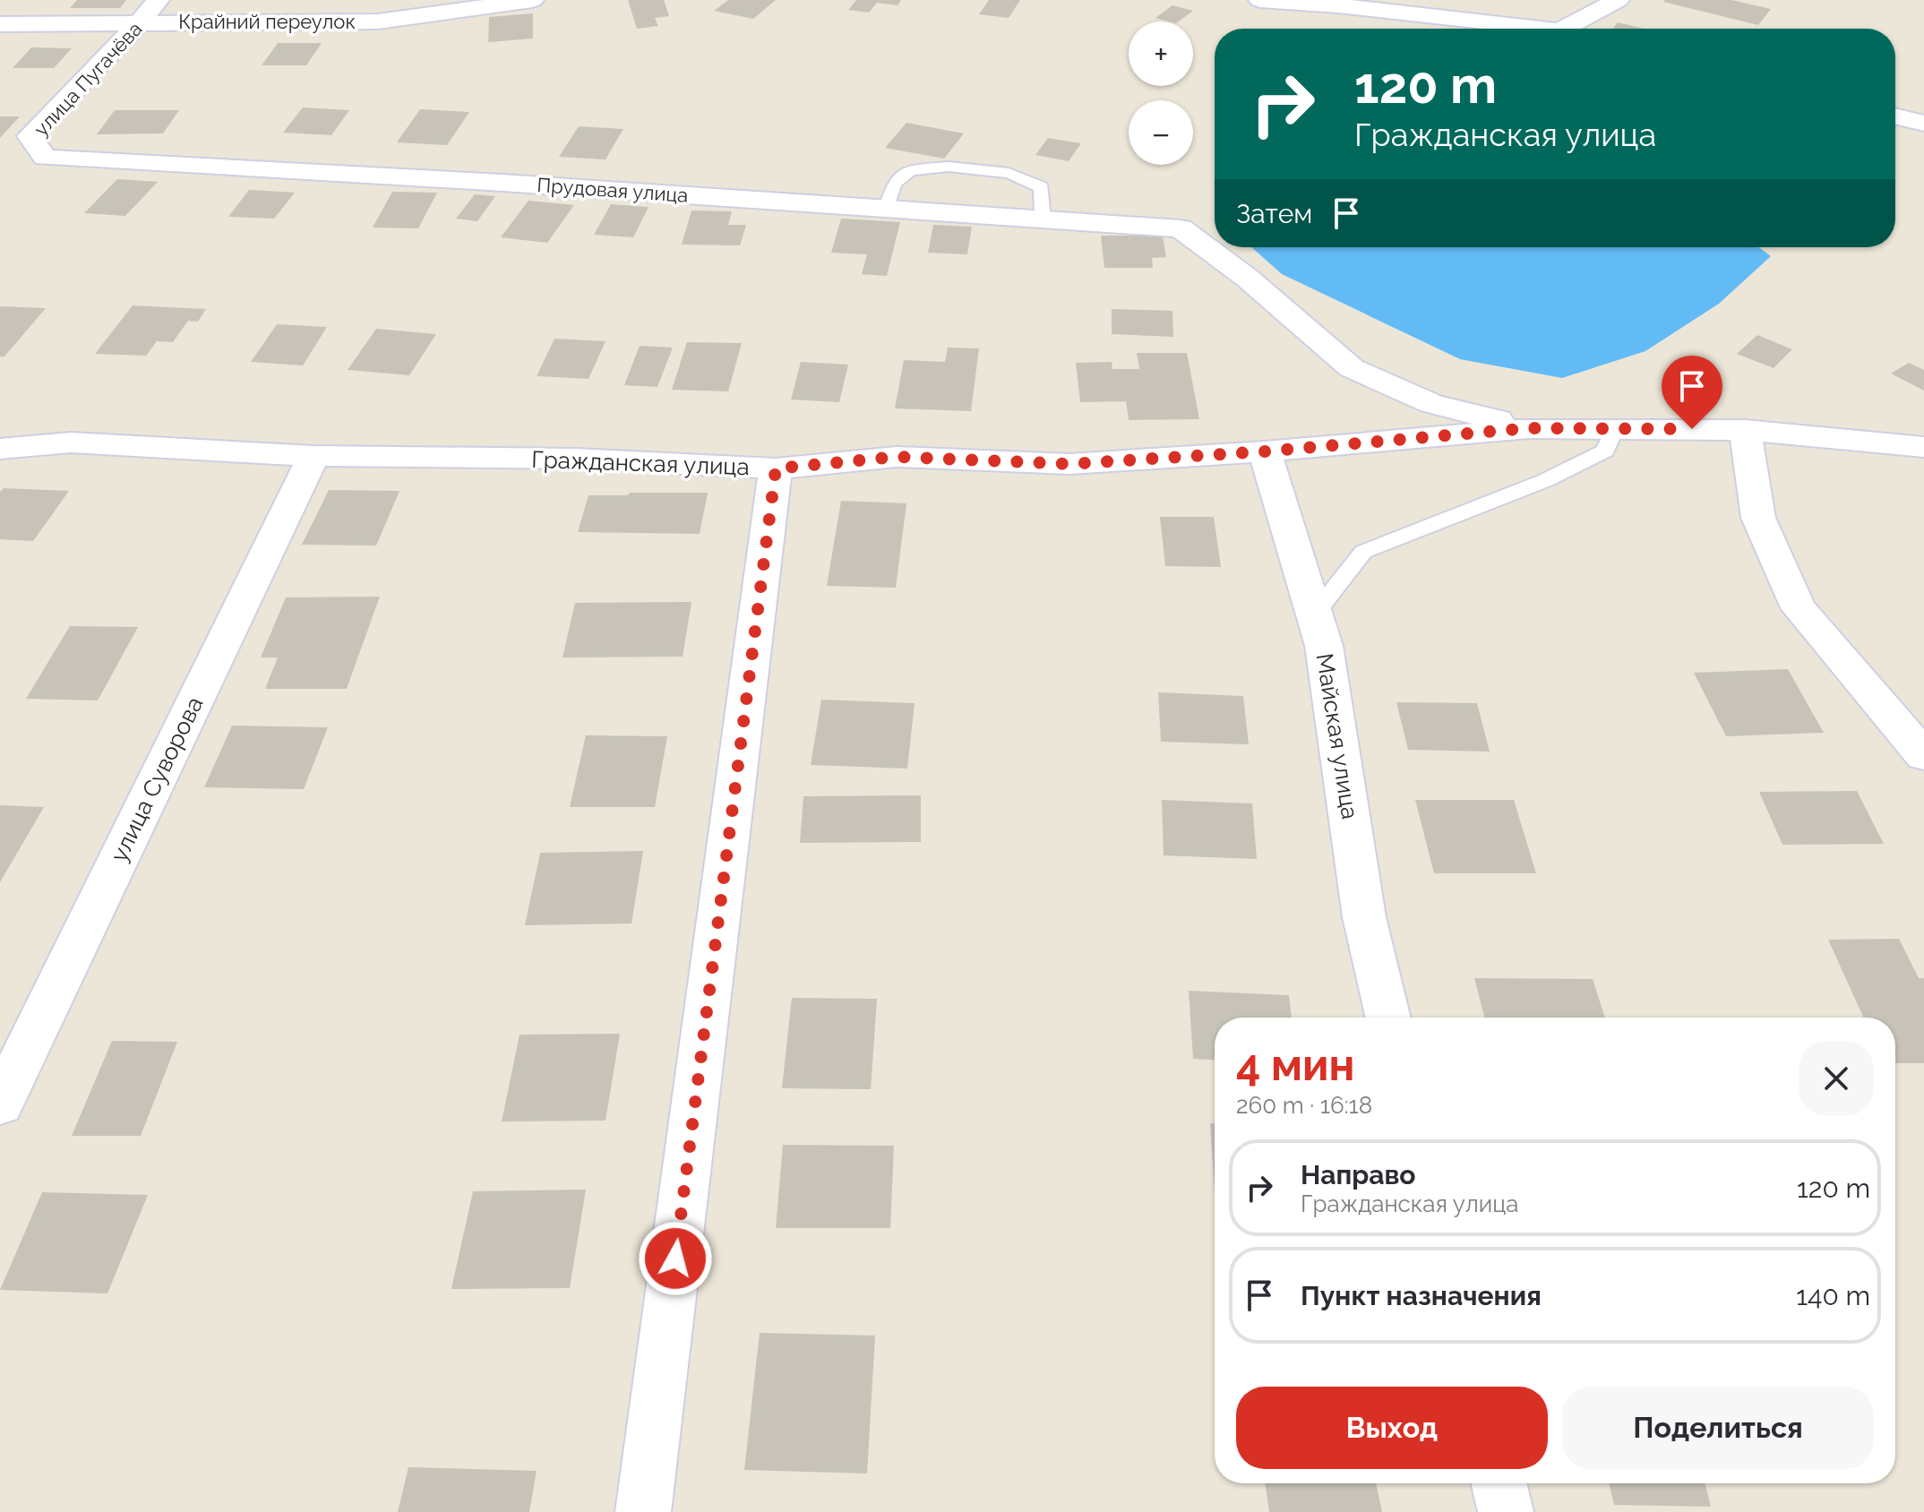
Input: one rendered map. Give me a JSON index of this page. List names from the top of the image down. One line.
{"streets":{"street":["Крайний переулок","улица Пугачёва","Прудовая улица","Гражданская улица","Майская улица","улица Суворова"]},"crossings":[["Крайний переулок","улица Пугачёва"],["улица Пугачёва","Прудовая улица"],["Прудовая улица","Гражданская улица"],["Гражданская улица","Майская улица"],["Гражданская улица","улица Суворова"]],"page":{"map_buttons":["+","−"],"turn":["120 m","Гражданская улица"],"then":"Затем","heading":["4 мин","260 m · 16:18"],"list":[{"name":"Направо","note":"Гражданская улица","value":"120 m"},{"name":"Пункт назначения","value":"140 m"}],"buttons":["Выход","Поделиться"]}}
